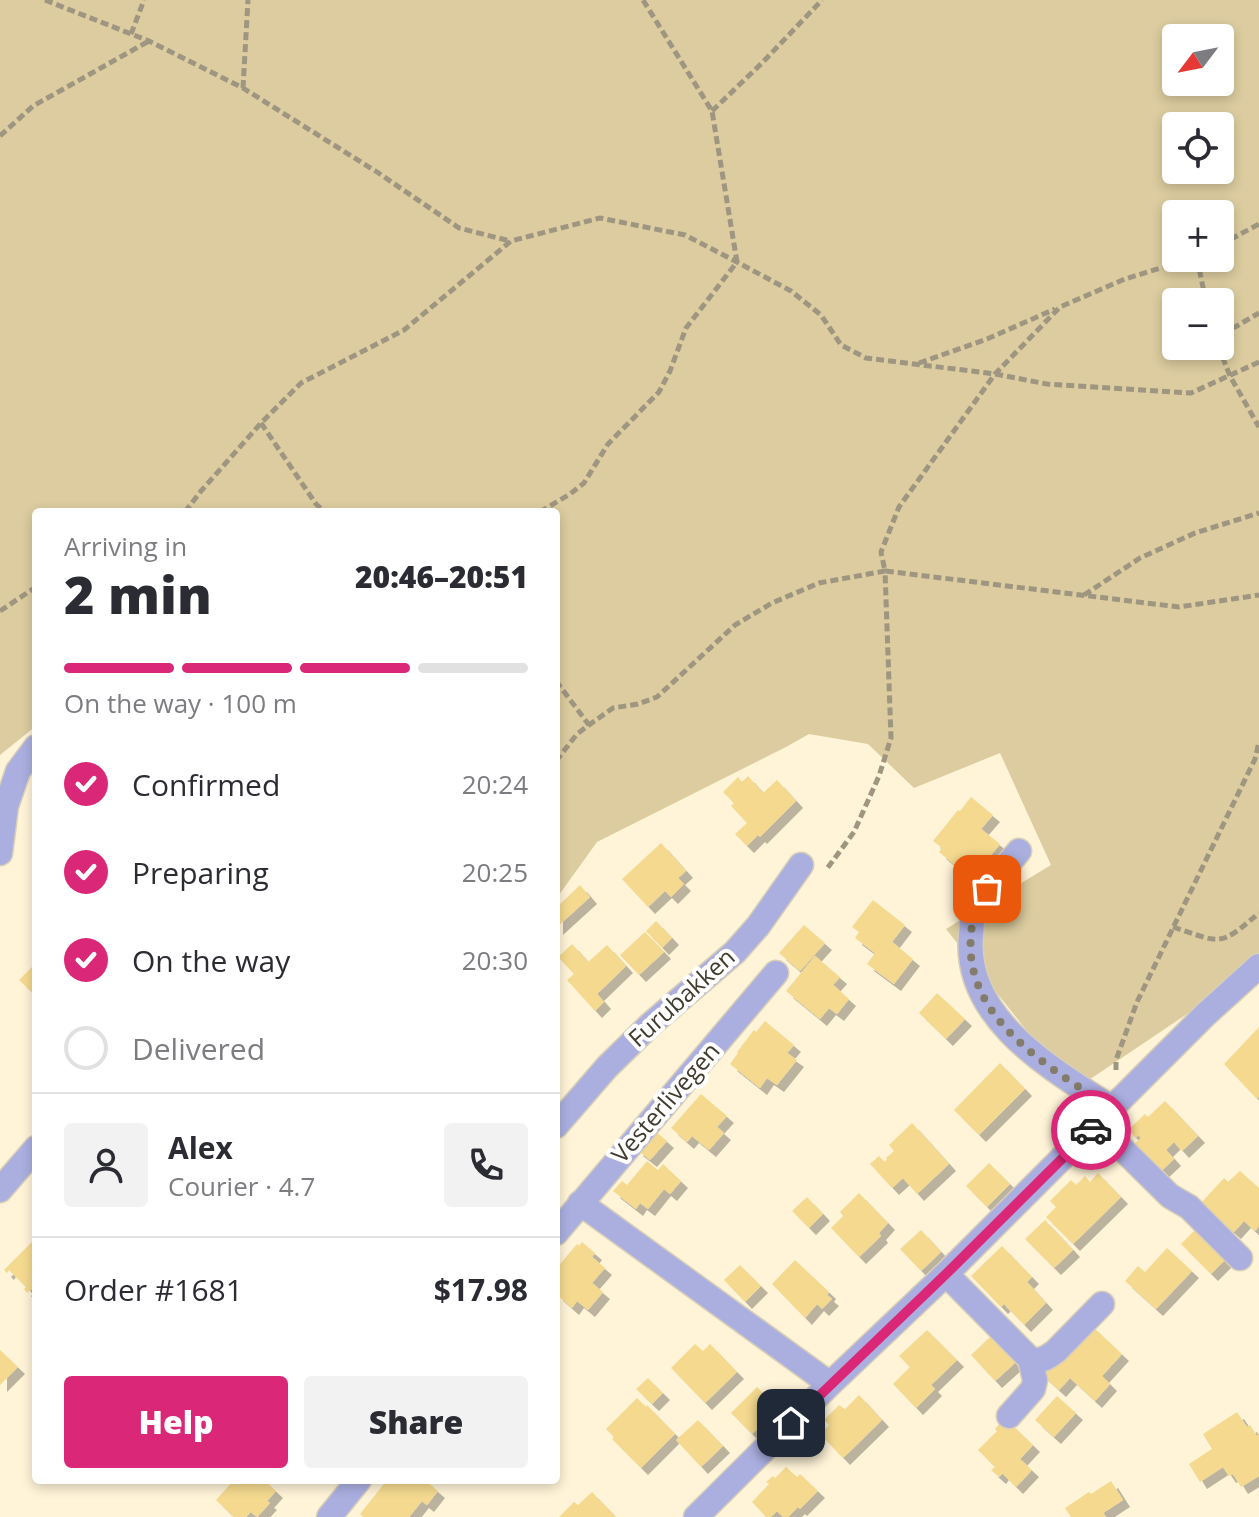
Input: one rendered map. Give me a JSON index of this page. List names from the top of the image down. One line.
{"streets":{"street":["Furubakken","Vesterlivegen"]},"north":"bottom left","page":{"map_buttons":["+","−"],"heading":["2 min","Arriving in","20:46–20:51"],"panel":["Alex","Courier · 4.7","Order #1681","$17.98"],"bar":"On the way · 100 m","list":[["Confirmed","20:24"],["Preparing","20:25"],["On the way","20:30"],"Delivered"],"buttons":["Help","Share"]}}
